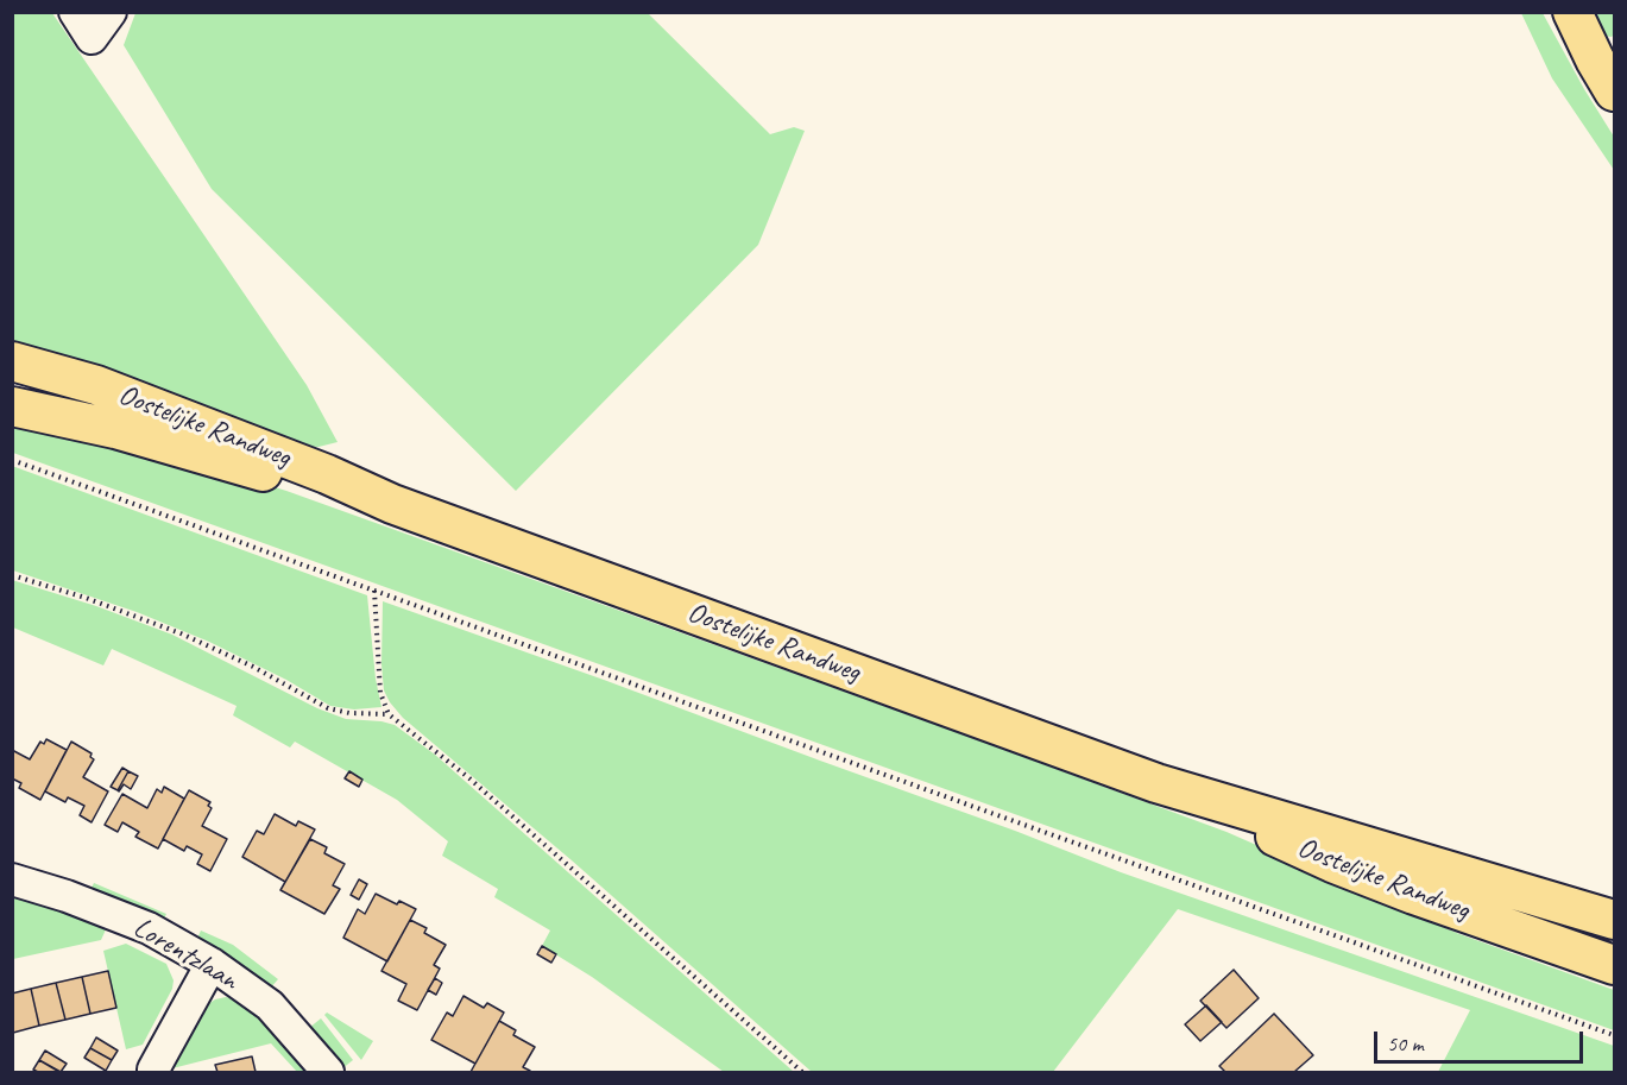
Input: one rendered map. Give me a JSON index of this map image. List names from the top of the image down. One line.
{"streets":{"main road":["Oostelijke Randweg"],"street":["Lorentzlaan"]},"scale_bar":"50 m"}
